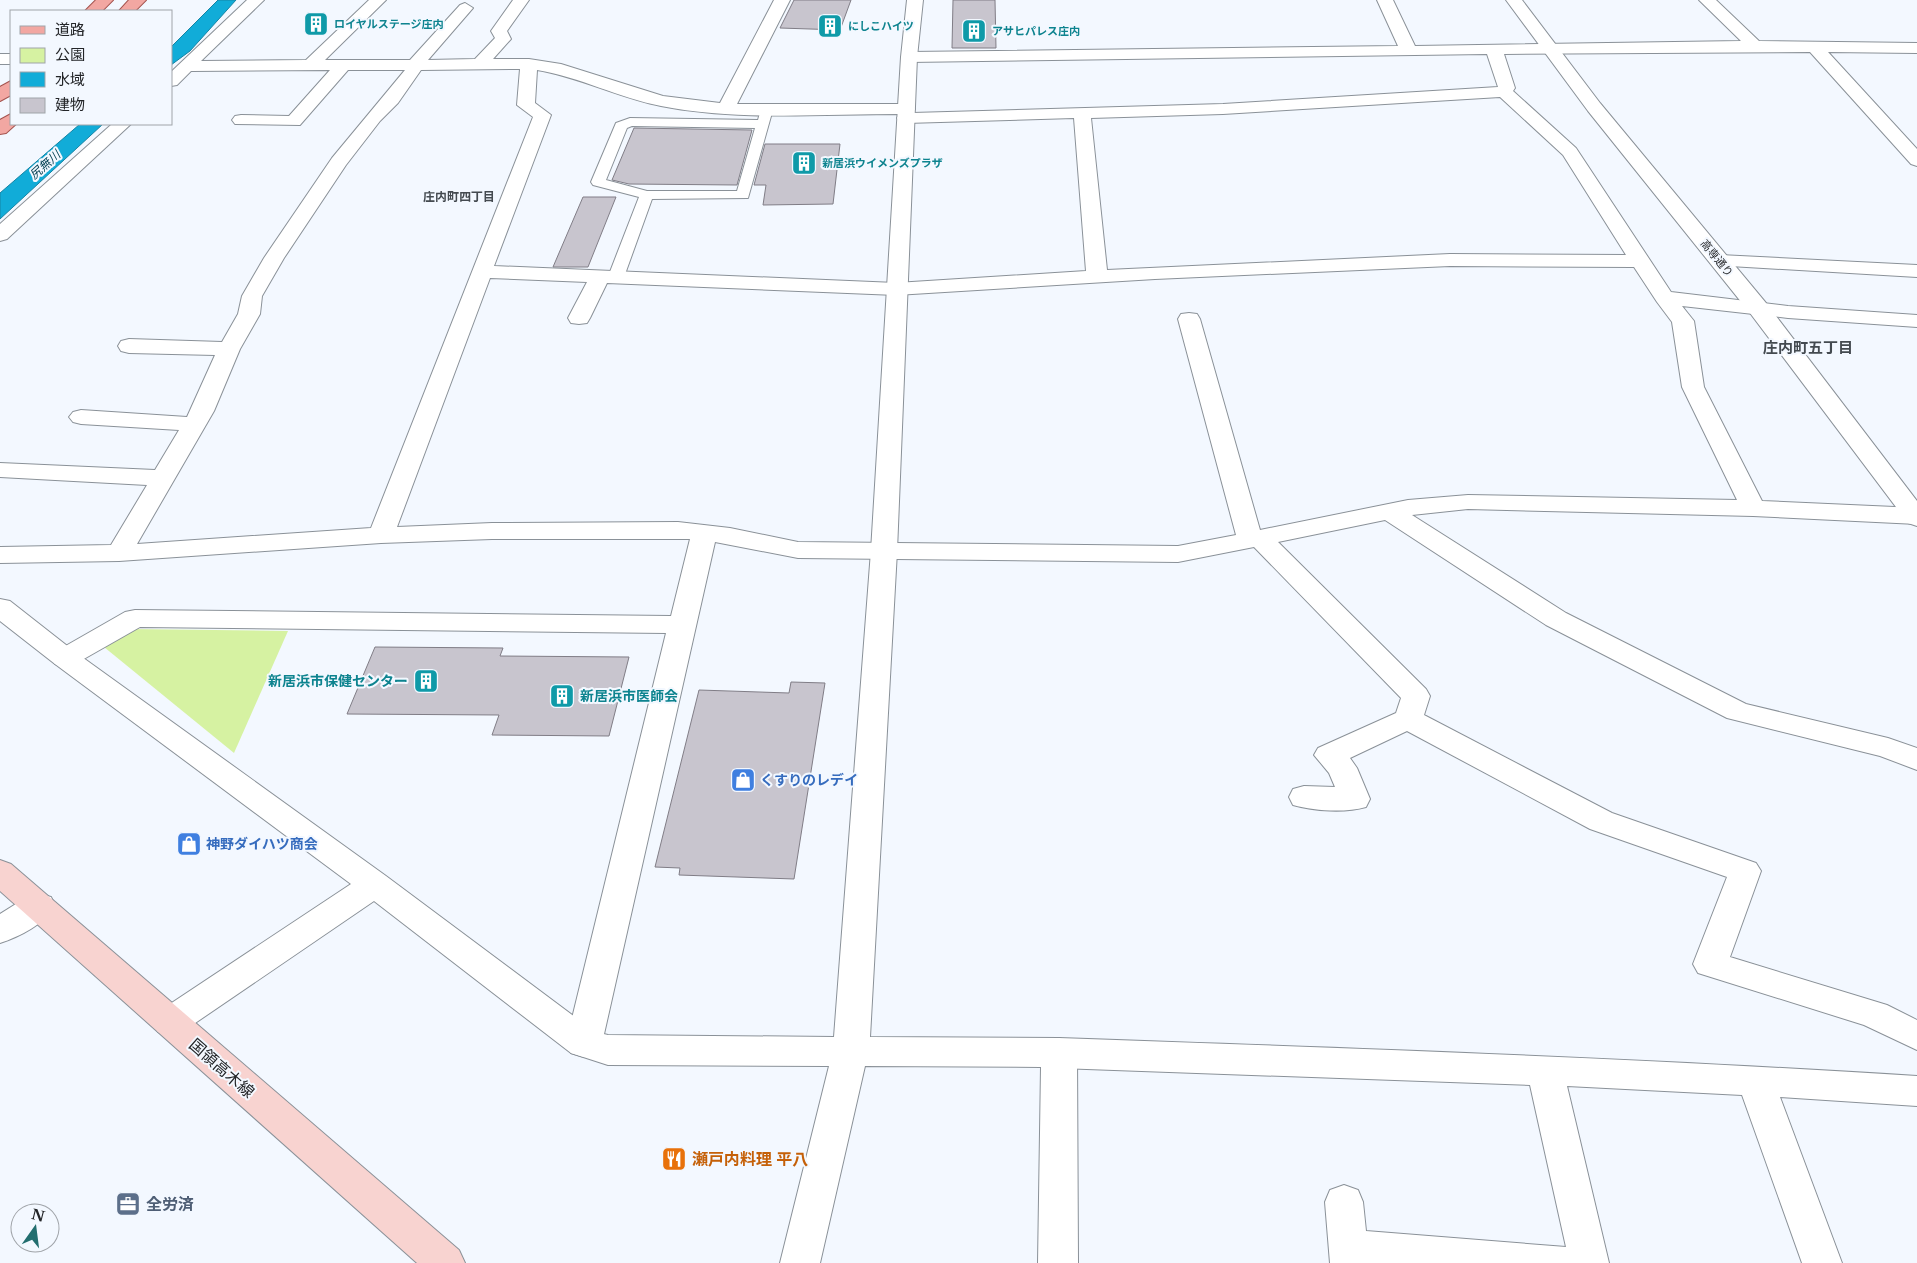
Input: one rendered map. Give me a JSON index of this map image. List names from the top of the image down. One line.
{"streets":{"main road":["国領高木線"],"street":["高専通り"]},"districts":["庄内町四丁目","庄内町五丁目"],"water":["尻無川"],"places":{"building":["ロイヤルステージ庄内","にしこハイツ","アサヒパレス庄内","新居浜ウイメンズプラザ","新居浜市保健センター","新居浜市医師会"],"shop":["くすりのレデイ","神野ダイハツ商会"],"restaurant":["瀬戸内料理 平八"],"office":["全労済"]},"legend":["道路","公園","水域","建物"],"north":"top"}
